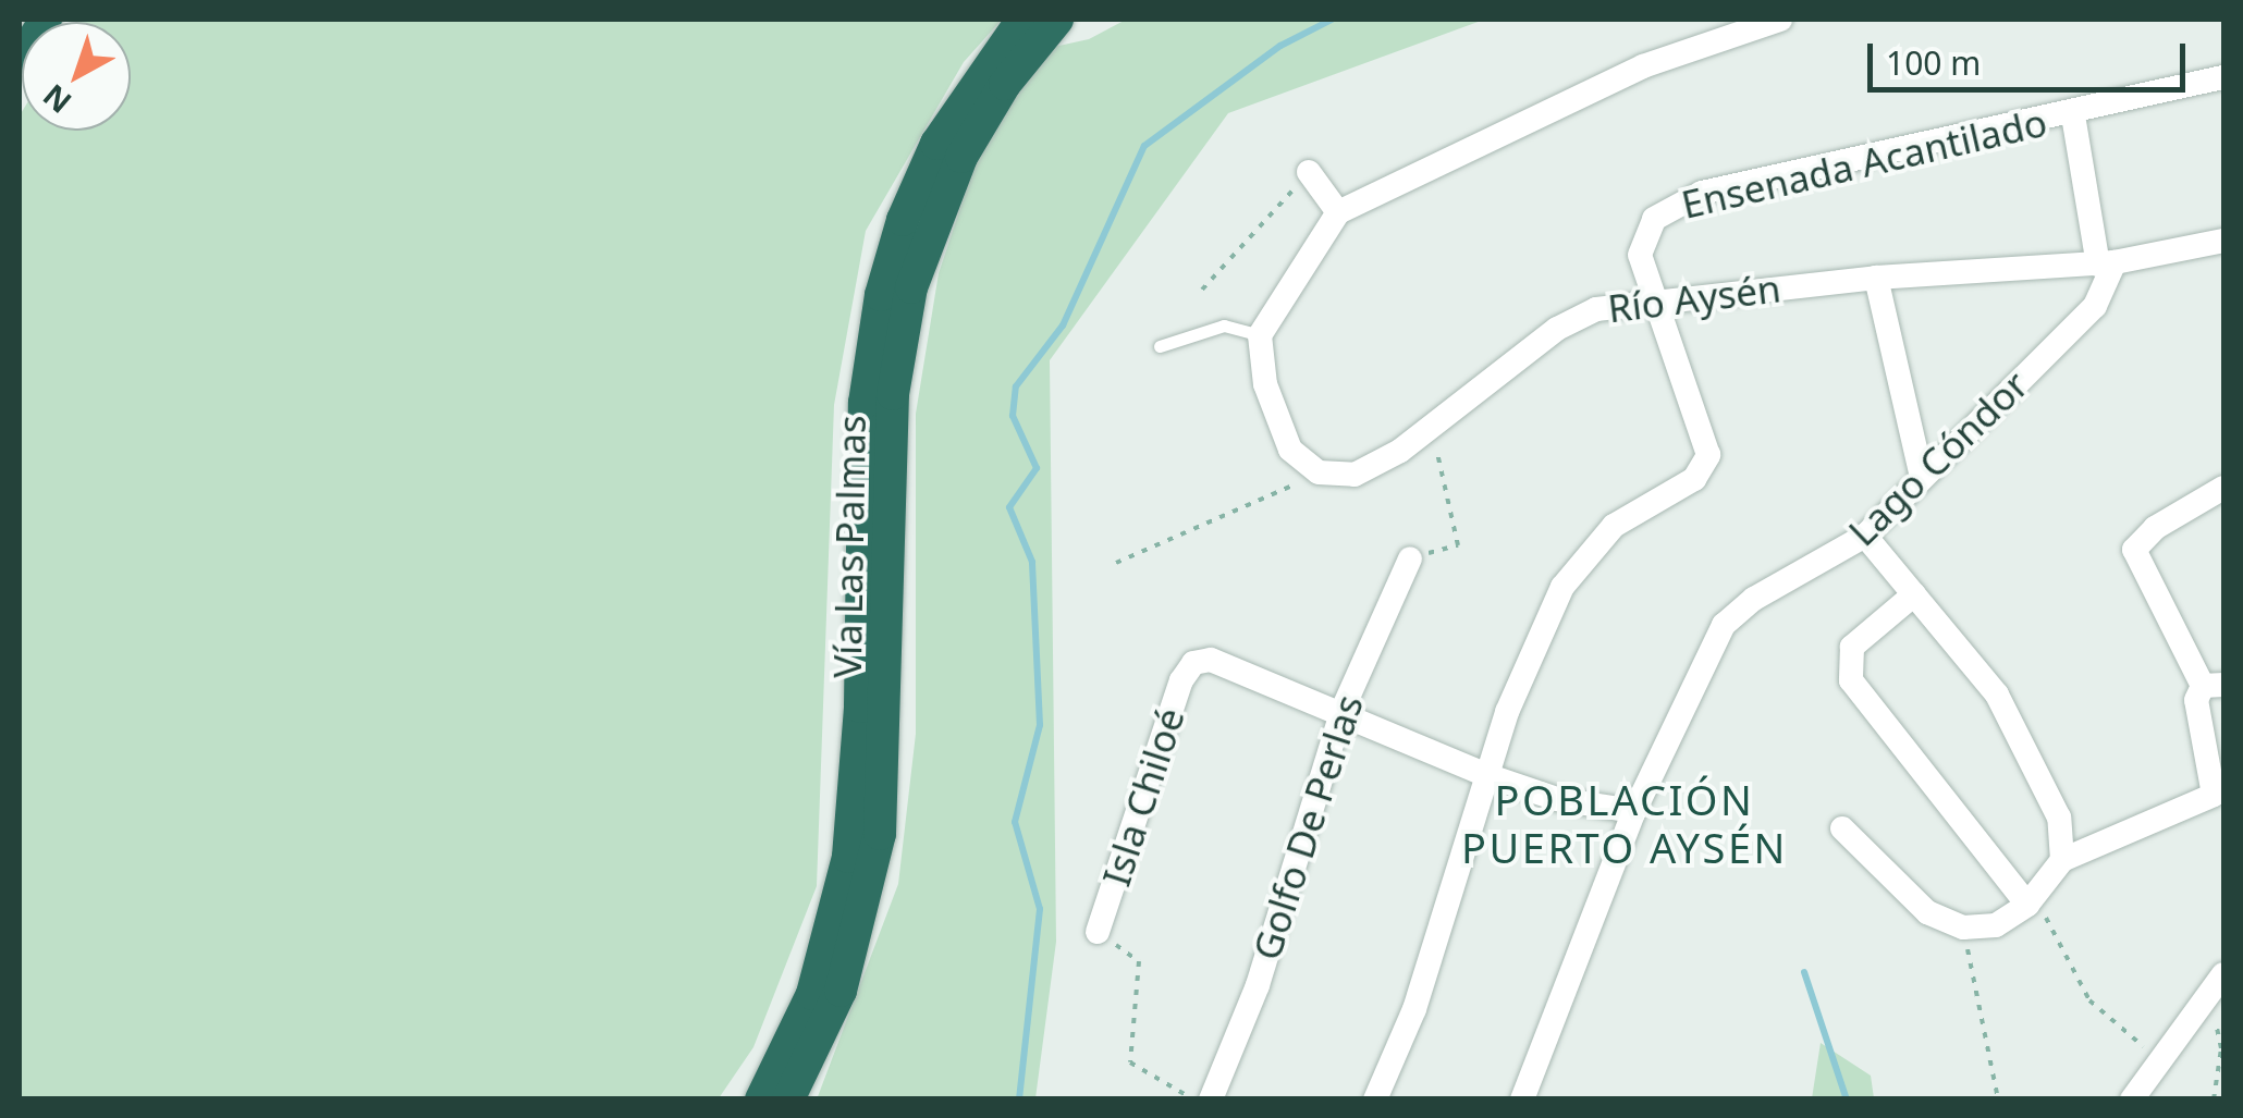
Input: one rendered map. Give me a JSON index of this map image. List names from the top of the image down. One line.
{"streets":{"highway":["Vía Las Palmas"],"street":["Ensenada Acantilado","Río Aysén","Lago Cóndor","Isla Chiloé","Golfo De Perlas"]},"crossings":[["Ensenada Acantilado","Río Aysén"],["Río Aysén","Lago Cóndor"],["Isla Chiloé","Golfo De Perlas"]],"districts":["POBLACIÓN PUERTO AYSÉN"],"scale_bar":"100 m","north":"bottom left"}
